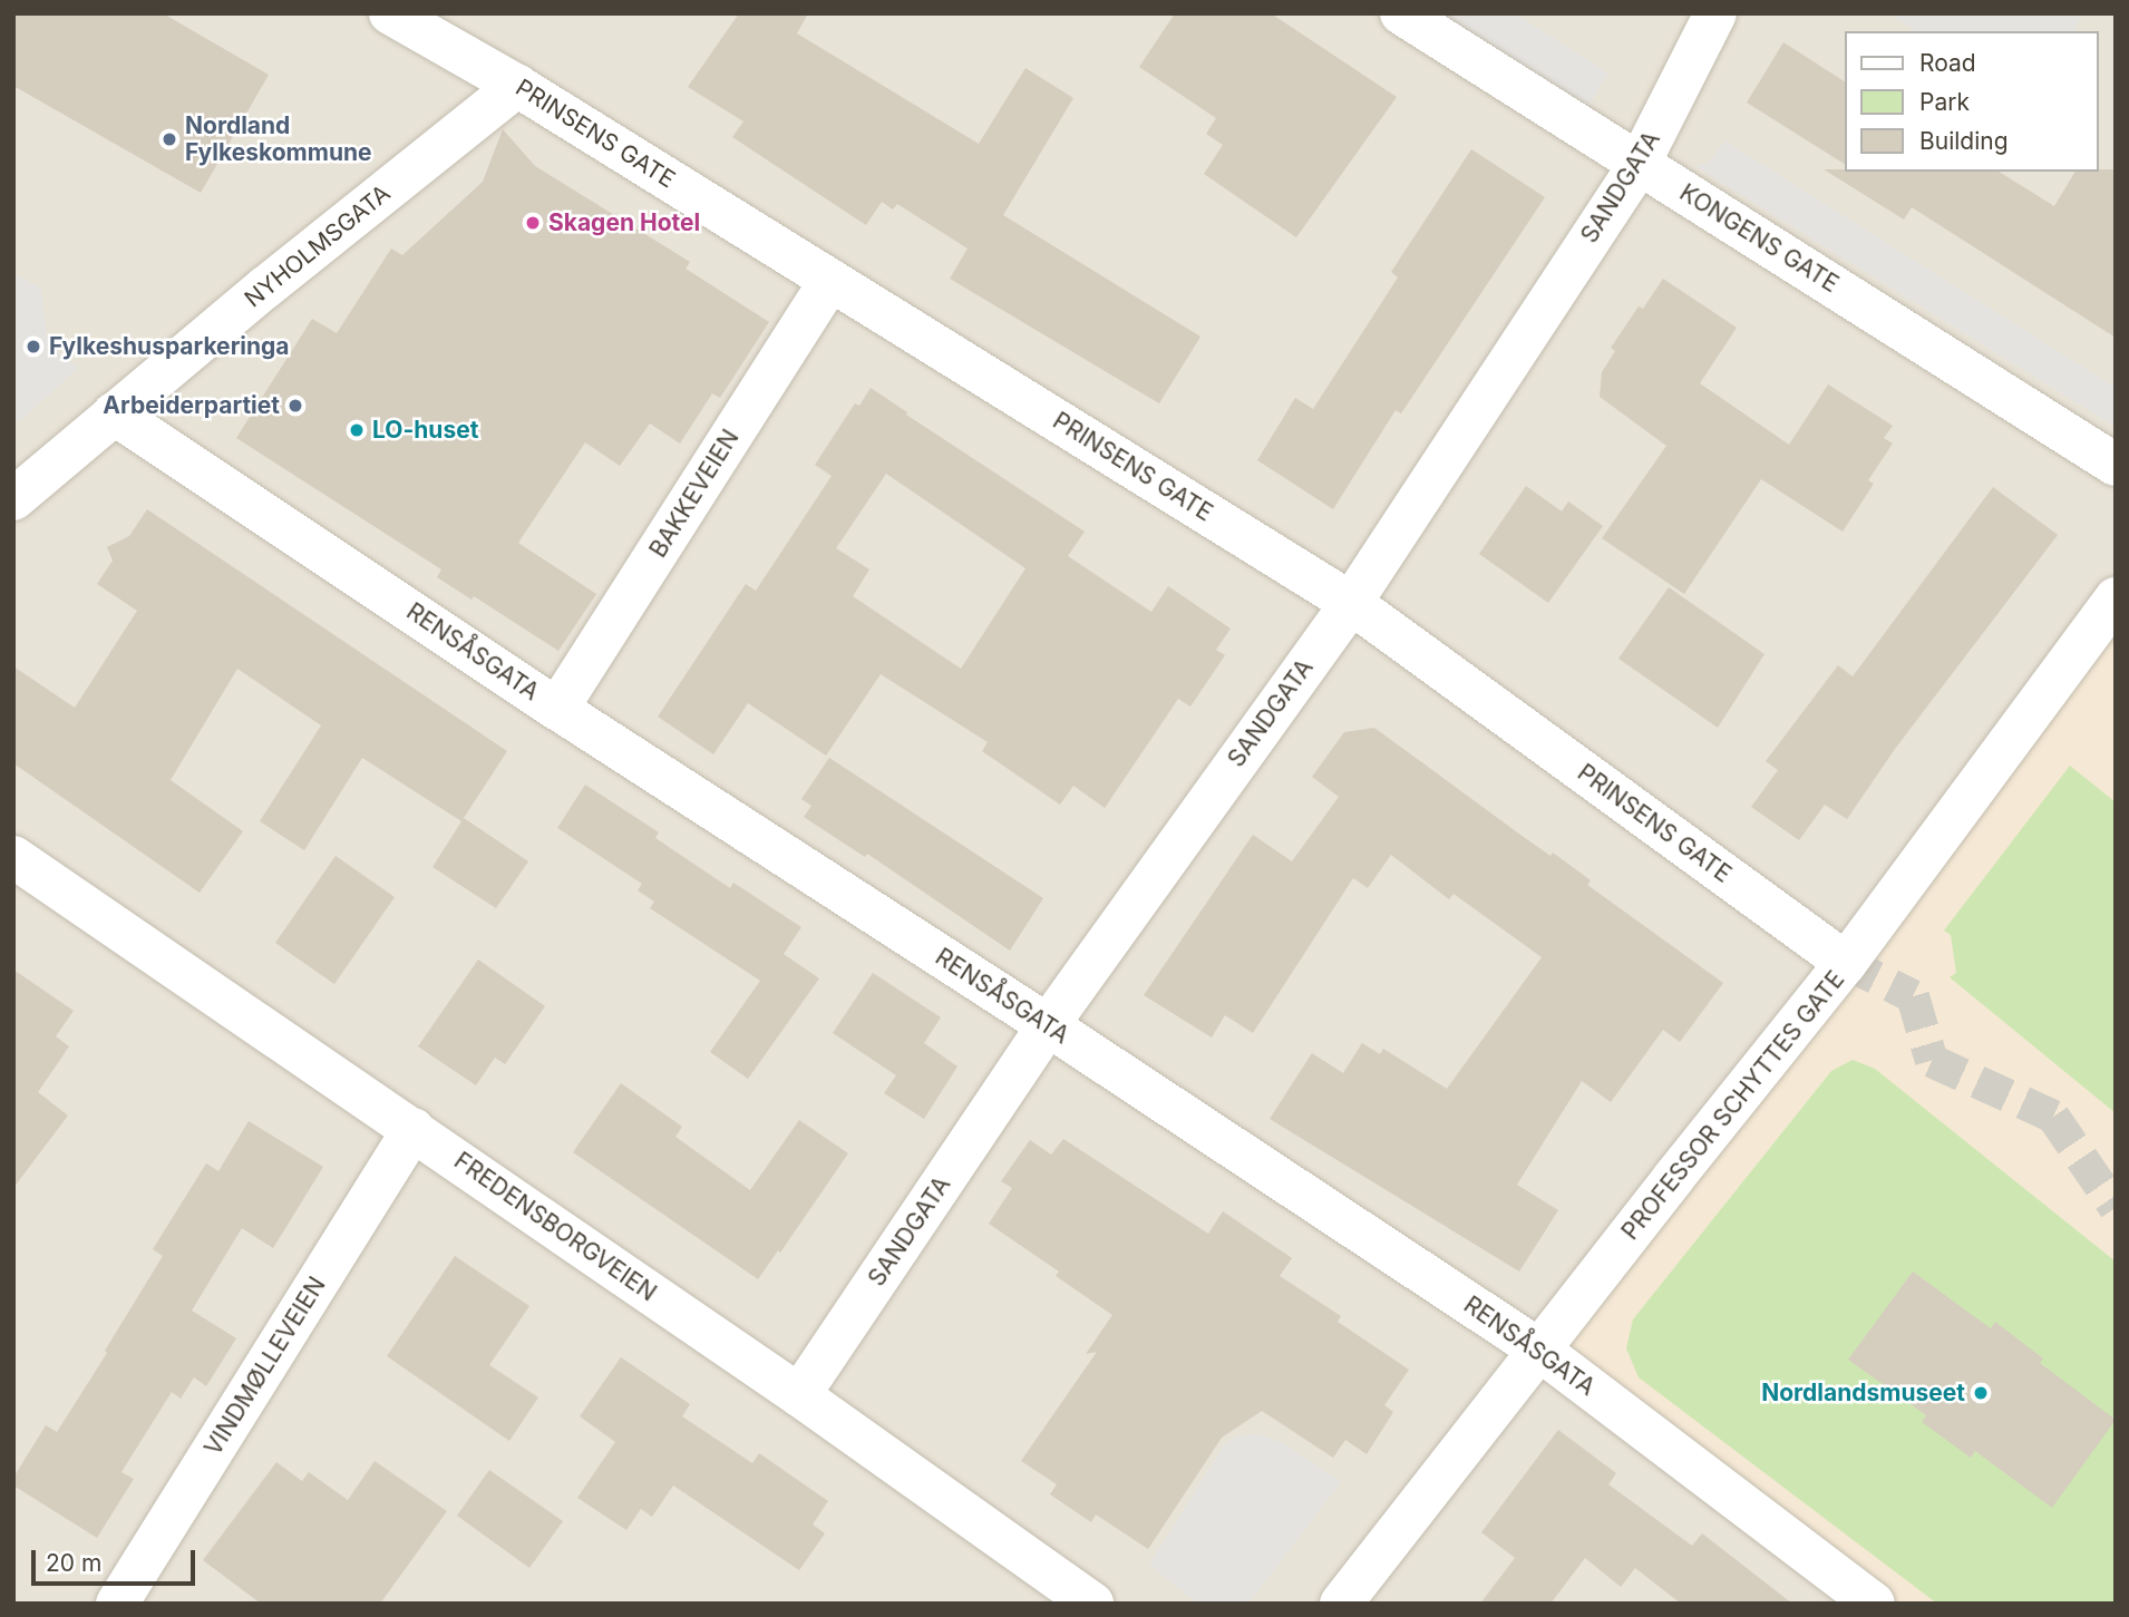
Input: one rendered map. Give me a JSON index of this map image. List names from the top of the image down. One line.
{"streets":{"street":["PRINSENS GATE","SANDGATA","KONGENS GATE","NYHOLMSGATA","BAKKEVEIEN","RENSÅSGATA","PROFESSOR SCHYTTES GATE","FREDENSBORGVEIEN","VINDMØLLEVEIEN"]},"crossings":[["PRINSENS GATE","SANDGATA"],["PRINSENS GATE","NYHOLMSGATA"],["PRINSENS GATE","BAKKEVEIEN"],["PRINSENS GATE","PROFESSOR SCHYTTES GATE"],["SANDGATA","KONGENS GATE"],["SANDGATA","RENSÅSGATA"],["SANDGATA","FREDENSBORGVEIEN"],["NYHOLMSGATA","RENSÅSGATA"],["BAKKEVEIEN","RENSÅSGATA"],["RENSÅSGATA","PROFESSOR SCHYTTES GATE"],["FREDENSBORGVEIEN","VINDMØLLEVEIEN"]],"places":["Nordland Fylkeskommune","Skagen Hotel","Fylkeshusparkeringa","Arbeiderpartiet","LO-huset","Nordlandsmuseet"],"legend":["Road","Park","Building"],"scale_bar":"20 m"}
